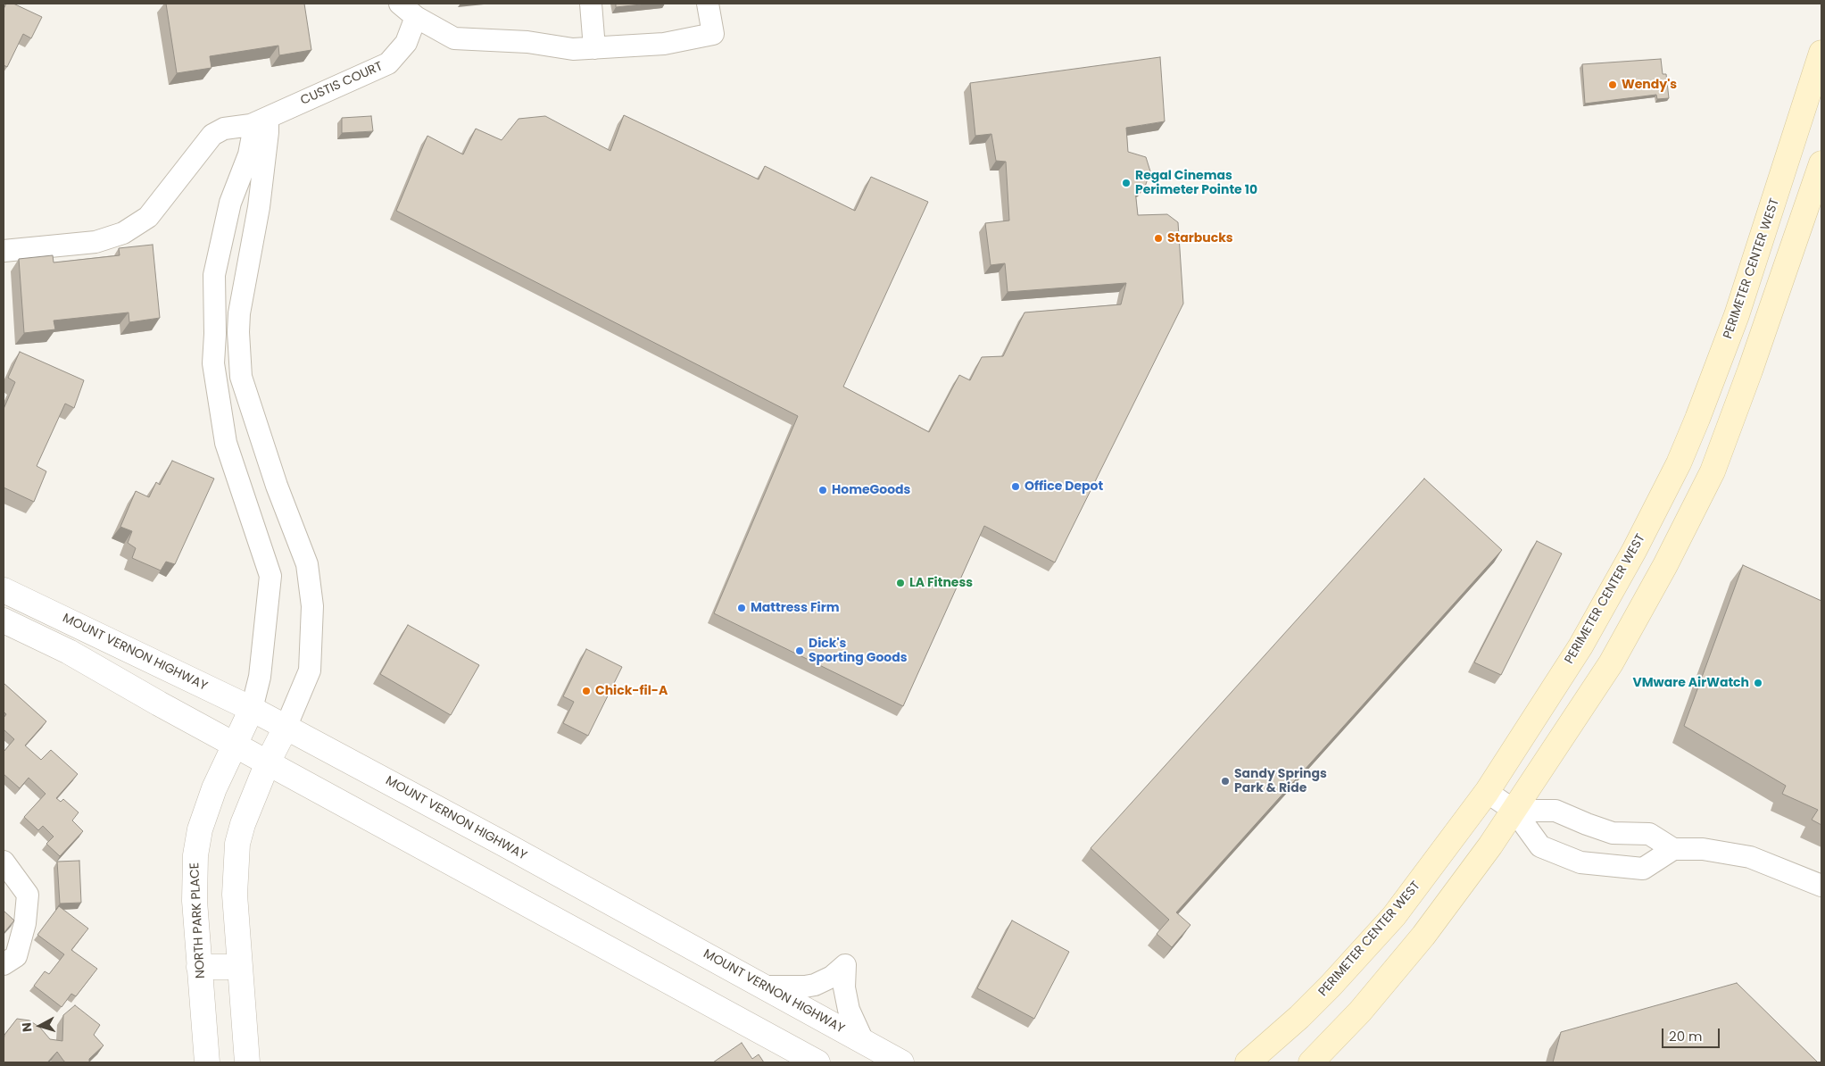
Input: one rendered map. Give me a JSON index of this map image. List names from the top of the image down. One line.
{"streets":{"main road":["PERIMETER CENTER WEST"],"street":["CUSTIS COURT","MOUNT VERNON HIGHWAY","NORTH PARK PLACE"]},"crossings":[["MOUNT VERNON HIGHWAY","NORTH PARK PLACE"]],"places":["Wendy's","Regal Cinemas Perimeter Pointe 10","Starbucks","Office Depot","HomeGoods","LA Fitness","Mattress Firm","Dick's Sporting Goods","VMware AirWatch","Chick-fil-A","Sandy Springs Park & Ride"],"scale_bar":"20 m","north":"left"}
